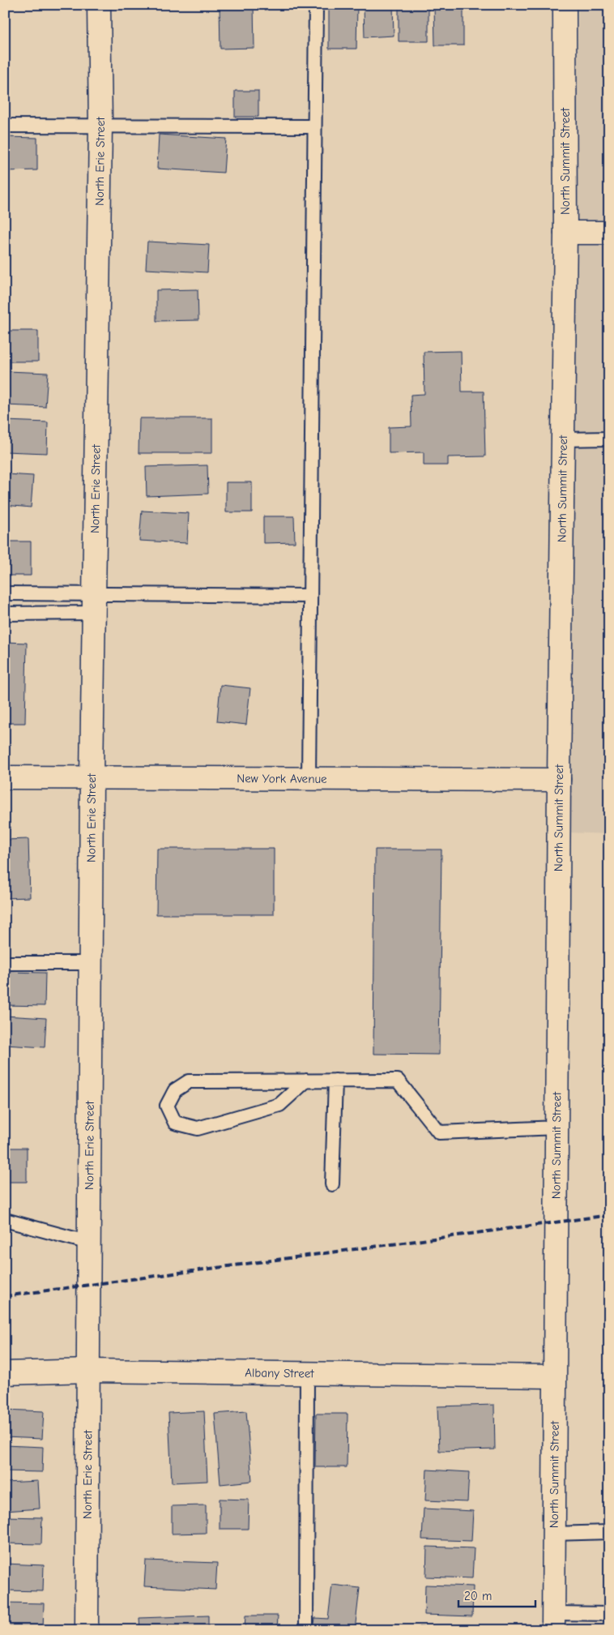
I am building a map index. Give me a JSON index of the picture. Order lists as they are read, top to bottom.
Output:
{
  "streets": {
    "street": [
      "North Erie Street",
      "North Summit Street",
      "New York Avenue",
      "Albany Street"
    ]
  },
  "crossings": [
    ["North Erie Street", "New York Avenue"],
    ["North Erie Street", "Albany Street"],
    ["North Summit Street", "New York Avenue"],
    ["North Summit Street", "Albany Street"]
  ],
  "scale_bar": "20 m"
}
